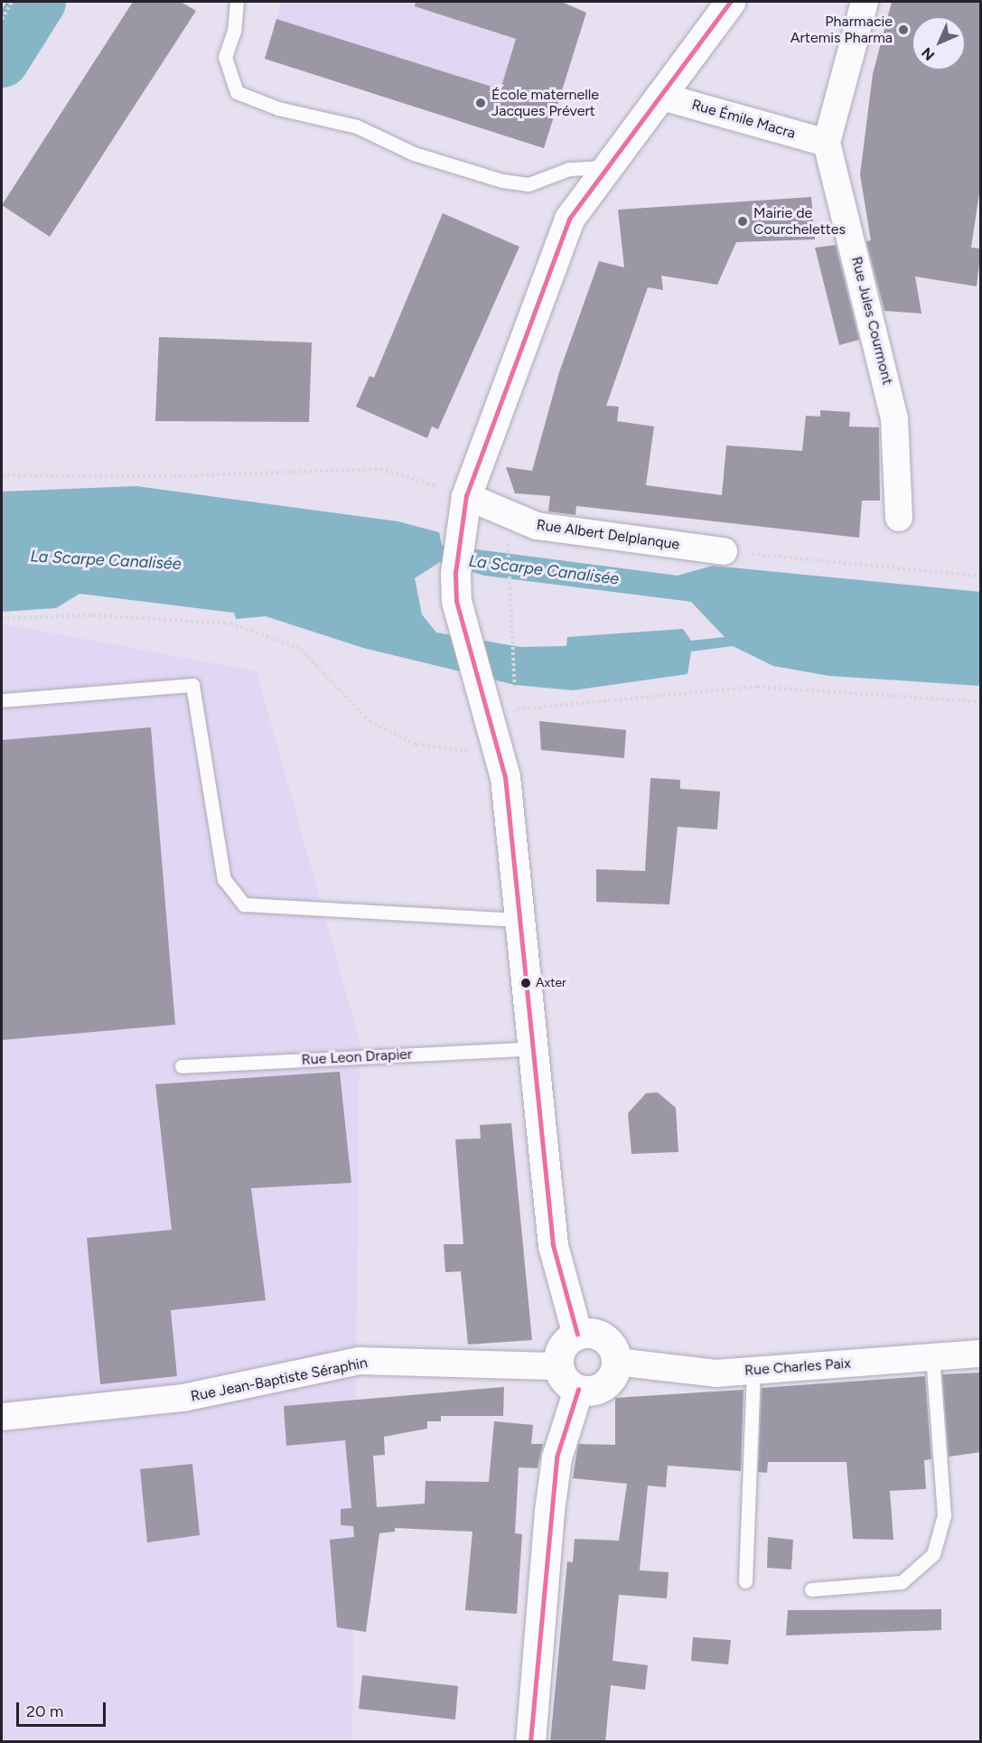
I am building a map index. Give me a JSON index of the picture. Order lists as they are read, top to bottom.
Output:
{
  "streets": {
    "street": [
      "Rue Émile Macra",
      "Rue Jules Courmont",
      "Rue Albert Delplanque",
      "Rue Charles Paix",
      "Rue Jean-Baptiste Séraphin"
    ],
    "lane": ["Rue Leon Drapier"]
  },
  "crossings": [
    ["Rue Émile Macra", "Rue Jules Courmont"],
    ["Rue Charles Paix", "Rue Jean-Baptiste Séraphin"]
  ],
  "water": ["La Scarpe Canalisée"],
  "places": [
    "Pharmacie Artemis Pharma",
    "École maternelle Jacques Prévert",
    "Mairie de Courchelettes",
    "Axter"
  ],
  "scale_bar": "20 m",
  "north": "bottom left"
}
